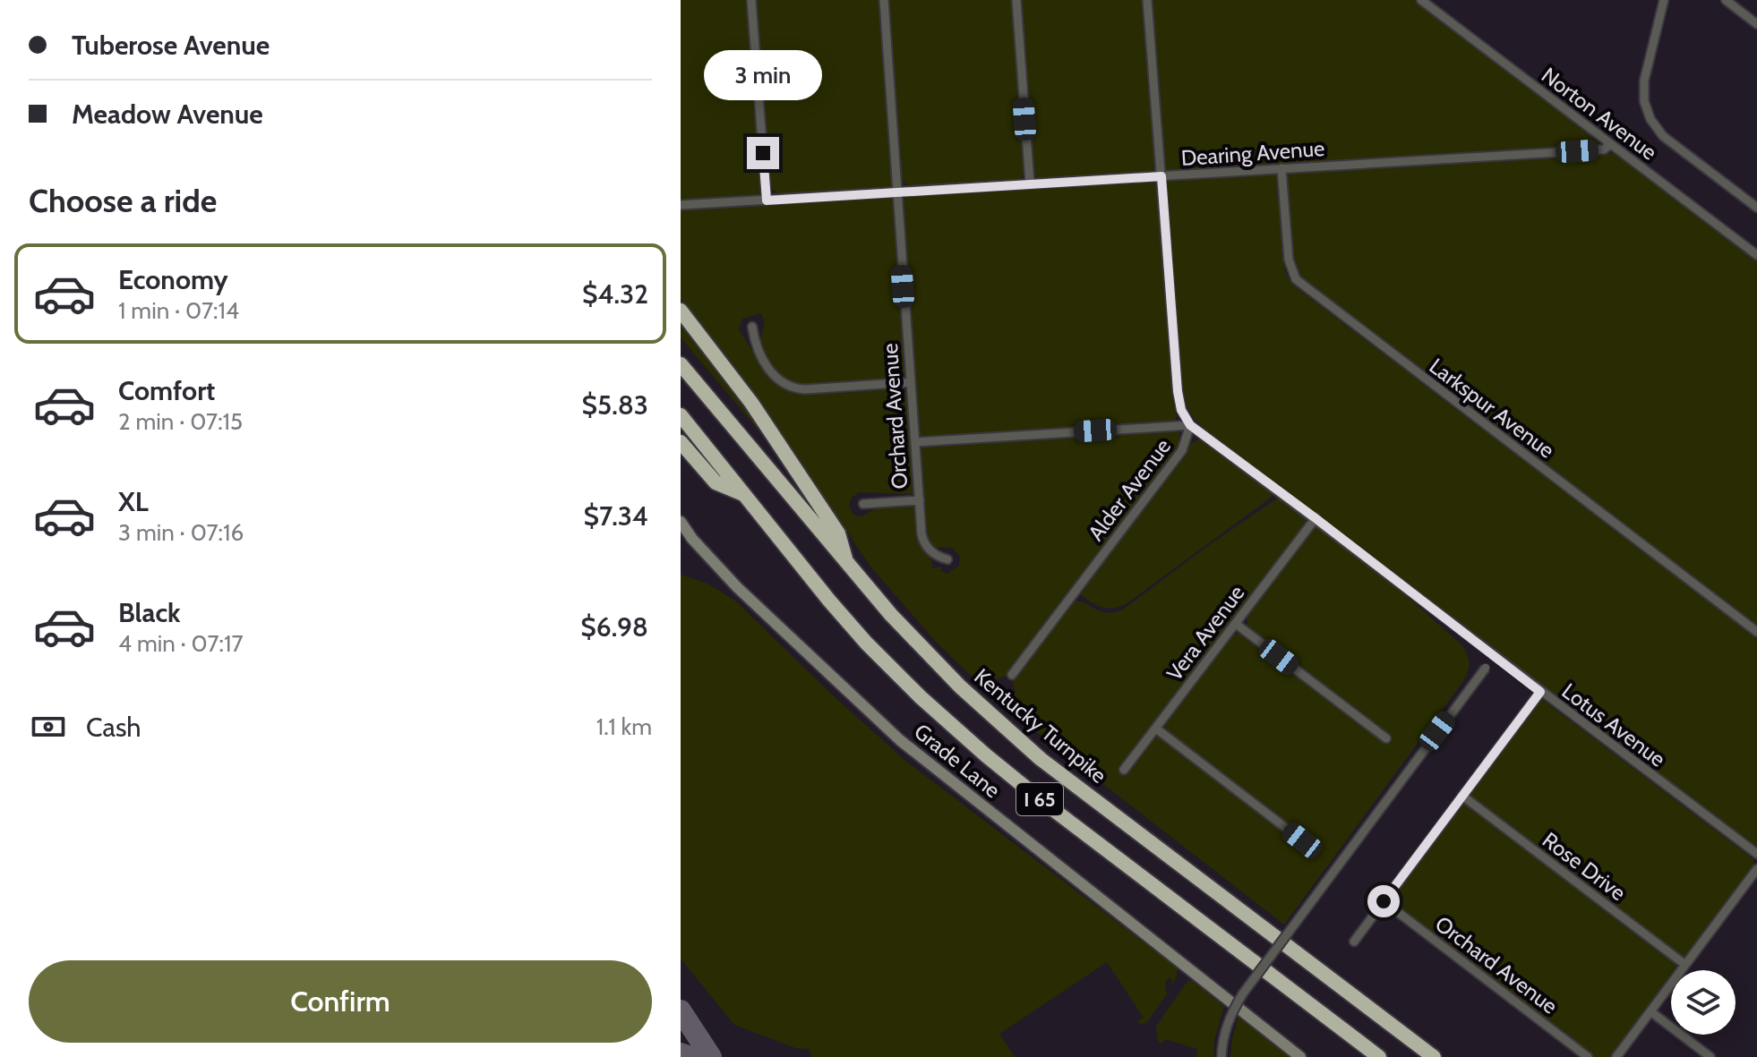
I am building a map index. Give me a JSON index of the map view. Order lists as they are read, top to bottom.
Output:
{
  "streets": {
    "highway": ["Kentucky Turnpike", "I 65"],
    "main road": ["Grade Lane"],
    "street": [
      "Norton Avenue",
      "Dearing Avenue",
      "Larkspur Avenue",
      "Orchard Avenue",
      "Alder Avenue",
      "Vera Avenue",
      "Lotus Avenue",
      "Rose Drive"
    ]
  },
  "crossings": [
    ["Norton Avenue", "Dearing Avenue"],
    ["Dearing Avenue", "Larkspur Avenue"],
    ["Dearing Avenue", "Orchard Avenue"],
    ["Dearing Avenue", "Alder Avenue"],
    ["Alder Avenue", "Lotus Avenue"],
    ["Vera Avenue", "Lotus Avenue"]
  ],
  "page": {
    "banner": ["Tuberose Avenue", "Meadow Avenue"],
    "bubble": "3 min",
    "heading": "Choose a ride",
    "list": [
      {
        "name": "Economy",
        "note": "1 min · 07:14",
        "value": "$4.32"
      },
      {
        "name": "Comfort",
        "note": "2 min · 07:15",
        "value": "$5.83"
      },
      {
        "name": "XL",
        "note": "3 min · 07:16",
        "value": "$7.34"
      },
      {
        "name": "Black",
        "note": "4 min · 07:17",
        "value": "$6.98"
      }
    ],
    "pay": ["Cash", "1.1 km"],
    "buttons": "Confirm"
  }
}
